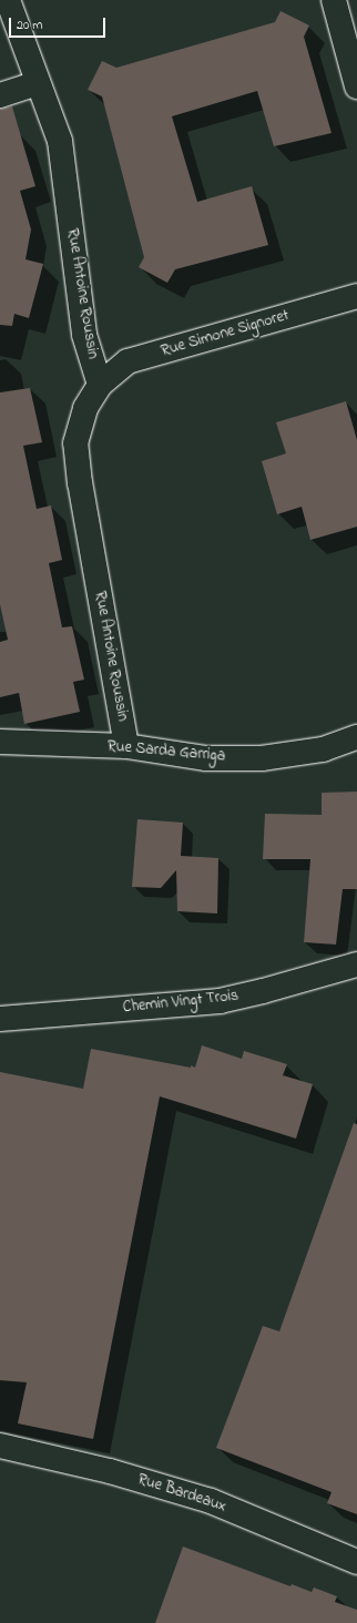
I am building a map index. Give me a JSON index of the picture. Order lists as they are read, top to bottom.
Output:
{
  "streets": {
    "street": [
      "Rue Antoine Roussin",
      "Rue Simone Signoret",
      "Rue Sarda Garriga",
      "Chemin Vingt Trois",
      "Rue Bardeaux"
    ]
  },
  "crossings": [
    ["Rue Antoine Roussin", "Rue Simone Signoret"],
    ["Rue Antoine Roussin", "Rue Sarda Garriga"]
  ],
  "scale_bar": "20 m"
}
